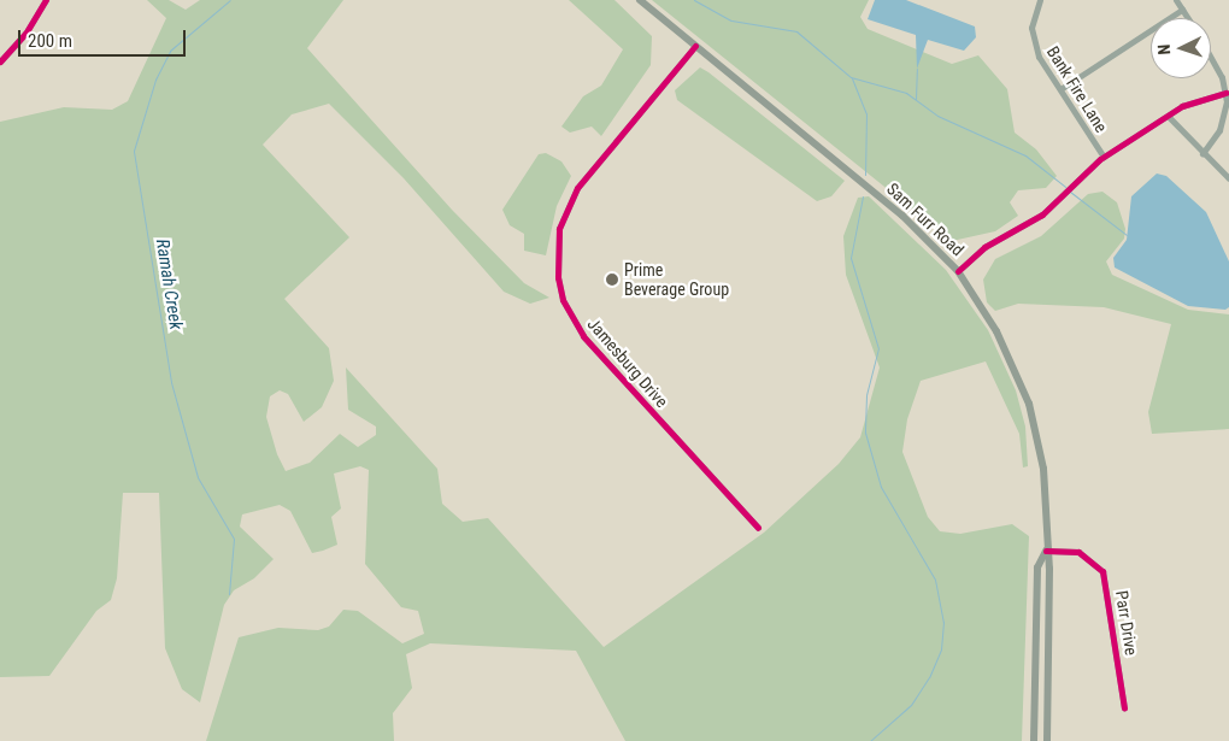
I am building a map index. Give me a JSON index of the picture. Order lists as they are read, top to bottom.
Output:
{
  "streets": {
    "main road": ["Sam Furr Road"],
    "street": ["Bank Fire Lane", "Jamesburg Drive", "Parr Drive"]
  },
  "crossings": [
    ["Sam Furr Road", "Jamesburg Drive"],
    ["Sam Furr Road", "Parr Drive"]
  ],
  "water": ["Ramah Creek"],
  "places": ["Prime Beverage Group"],
  "scale_bar": "200 m",
  "north": "left"
}
